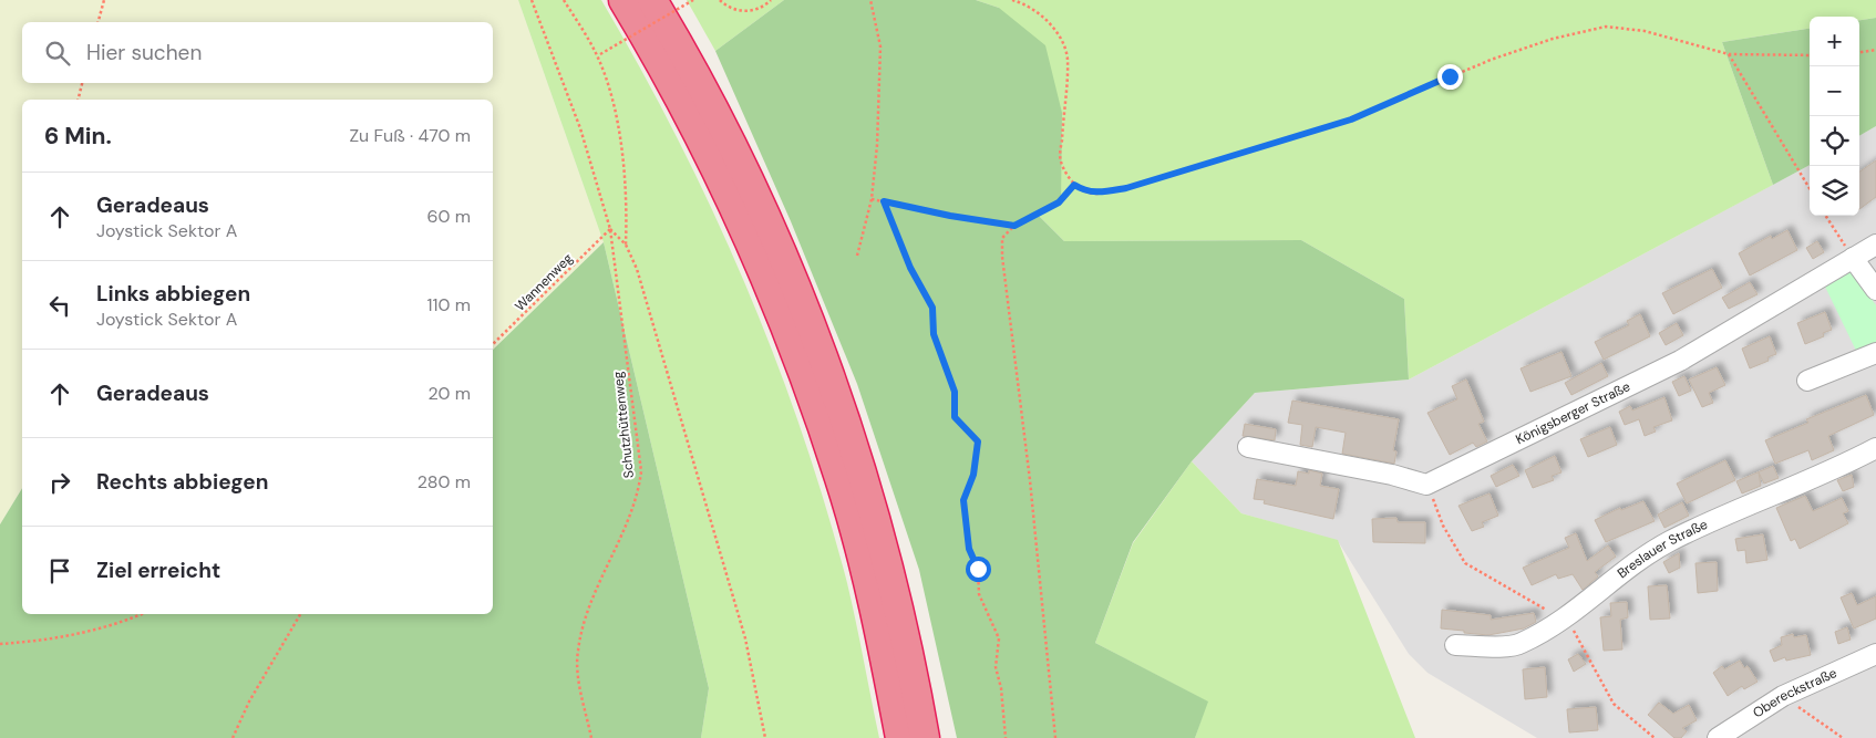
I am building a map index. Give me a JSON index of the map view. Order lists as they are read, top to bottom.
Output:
{
  "streets": {
    "street": ["Königsberger Straße", "Breslauer Straße", "Obereckstraße"],
    "path": ["Wannenweg", "Schutzhüttenweg"]
  },
  "crossings": [
    ["Wannenweg", "Schutzhüttenweg"]
  ],
  "page": {
    "map_buttons": ["+", "−"],
    "search": "Hier suchen",
    "heading": ["6 Min.", "Zu Fuß · 470 m"],
    "list": [
      ["Geradeaus", "Joystick Sektor A", "60 m"],
      ["Links abbiegen", "Joystick Sektor A", "110 m"],
      ["Geradeaus", "20 m"],
      ["Rechts abbiegen", "280 m"],
      "Ziel erreicht"
    ]
  }
}
